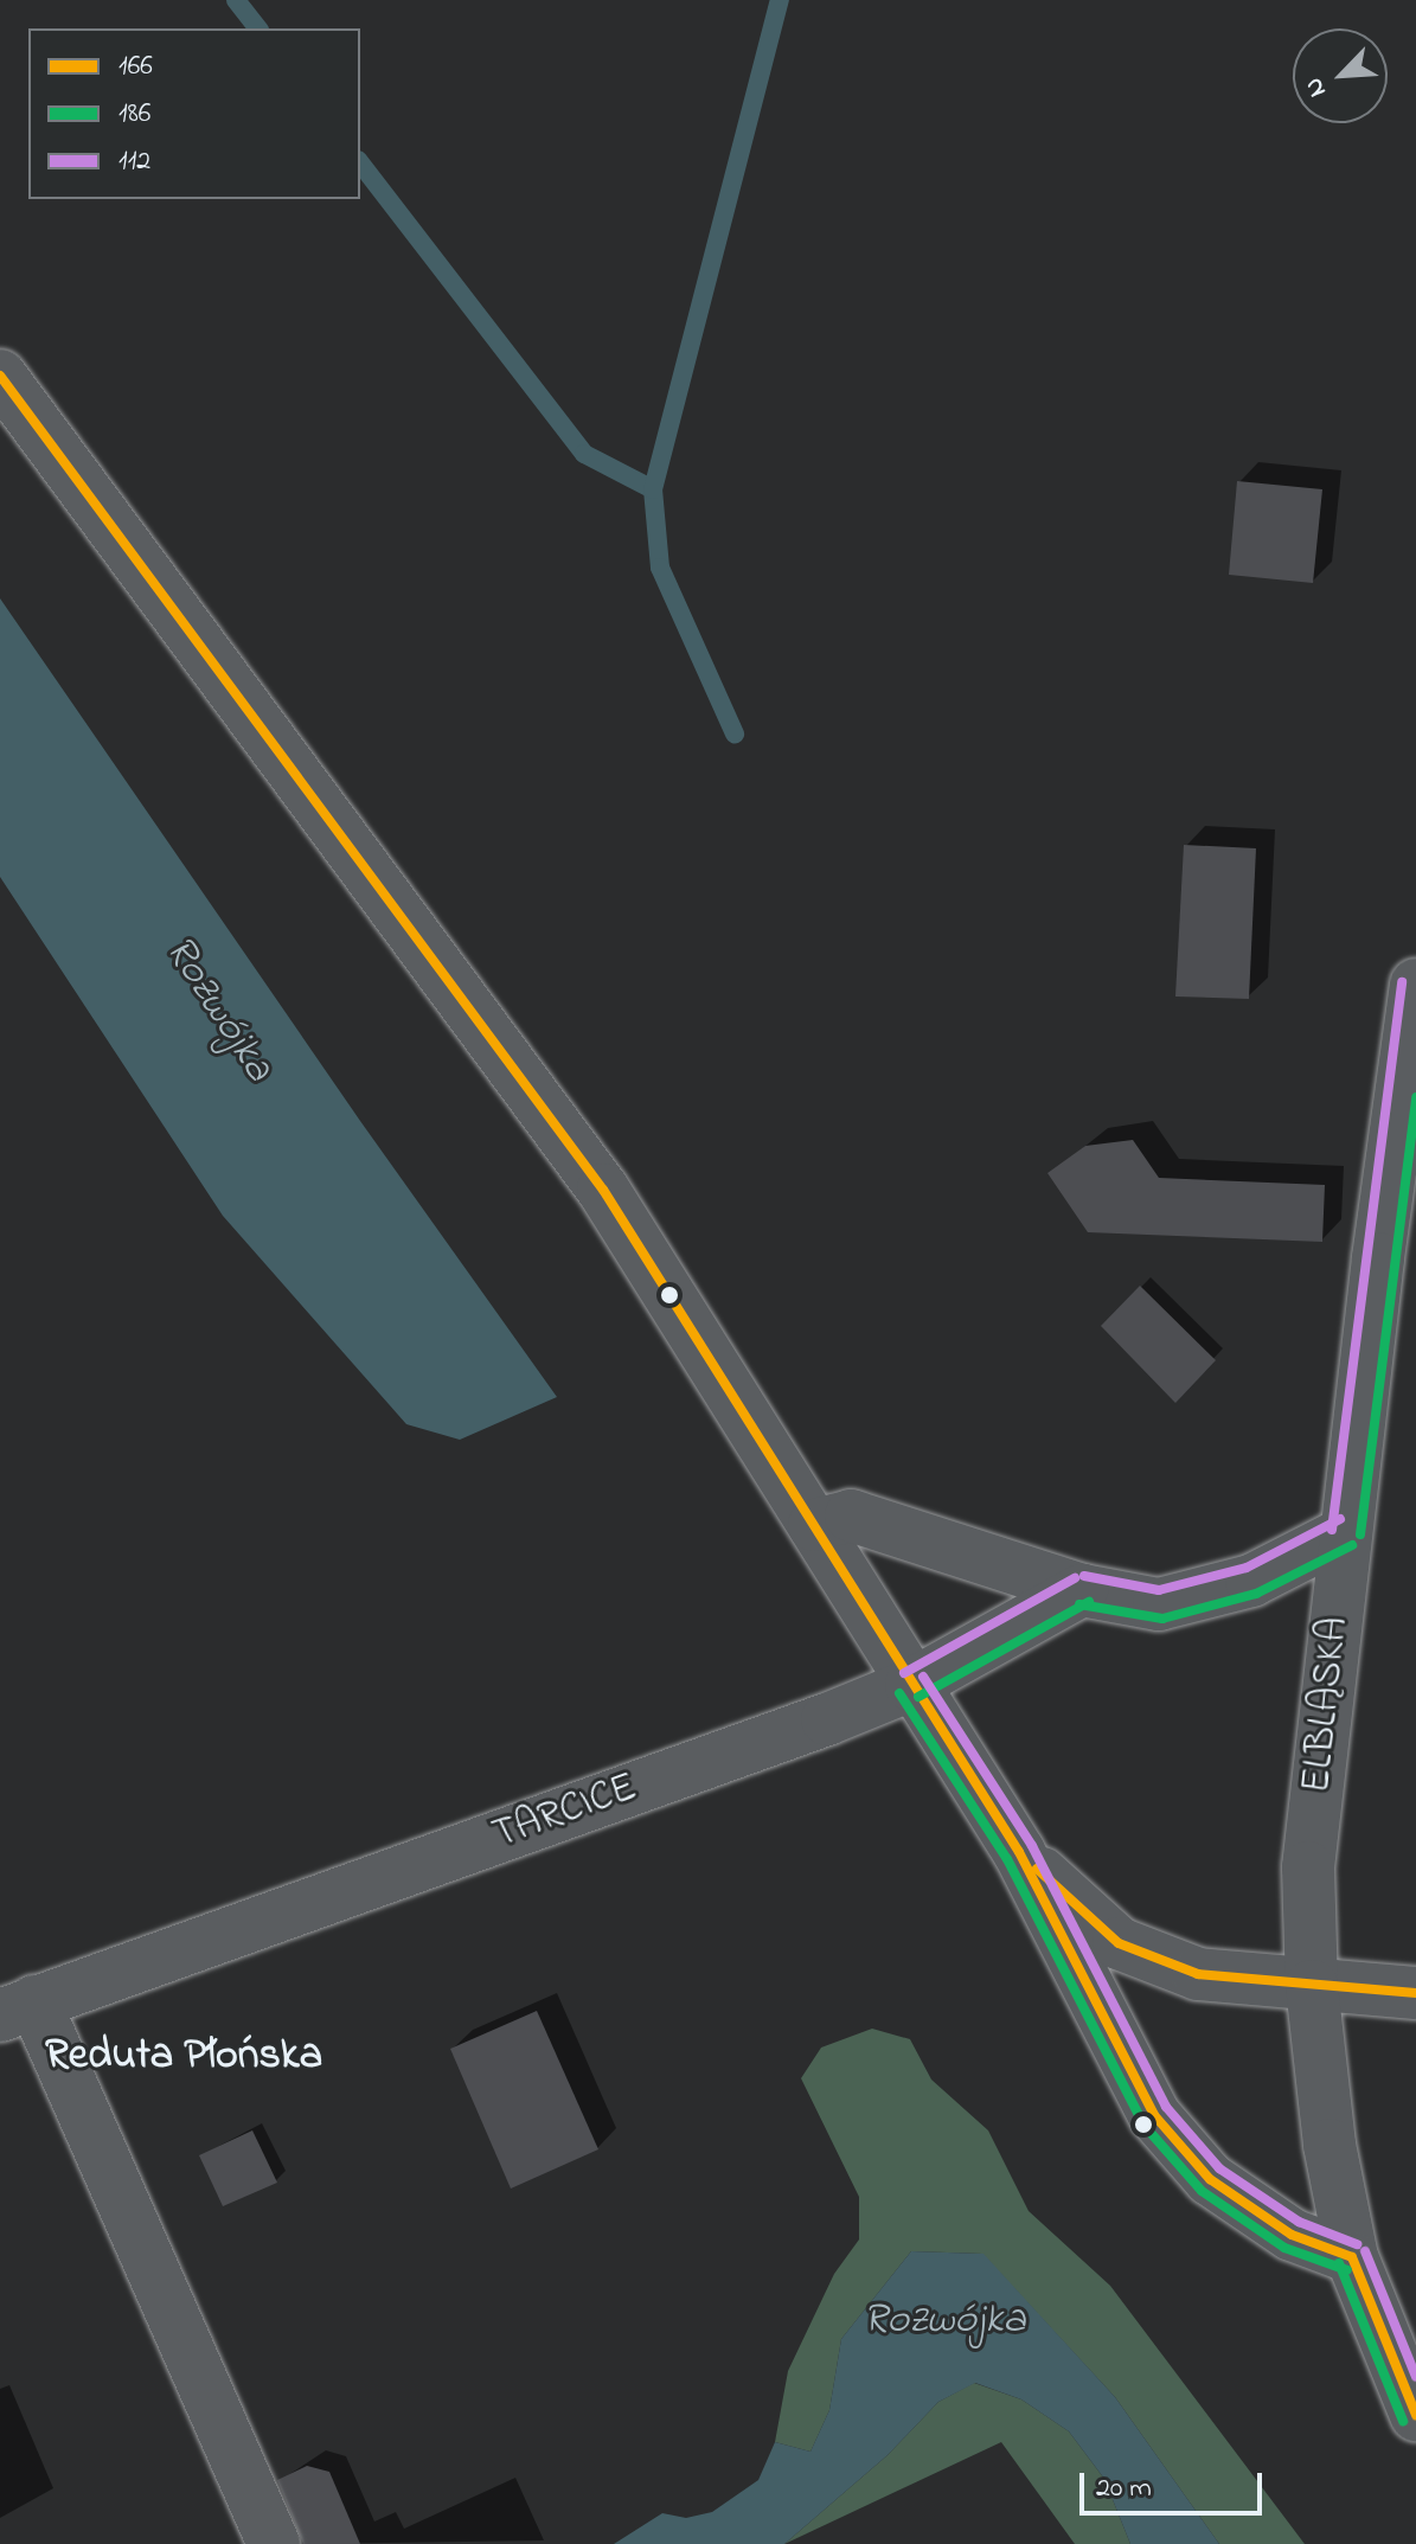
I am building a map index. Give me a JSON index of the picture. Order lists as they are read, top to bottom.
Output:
{
  "streets": {
    "street": ["ELBLĄSKA", "TARCICE"]
  },
  "districts": ["Reduta Płońska"],
  "water": ["Rozwójka"],
  "lines": ["transit line 166", "transit line 112", "transit line 186"],
  "legend": ["166", "186", "112"],
  "scale_bar": "20 m",
  "north": "bottom left"
}
